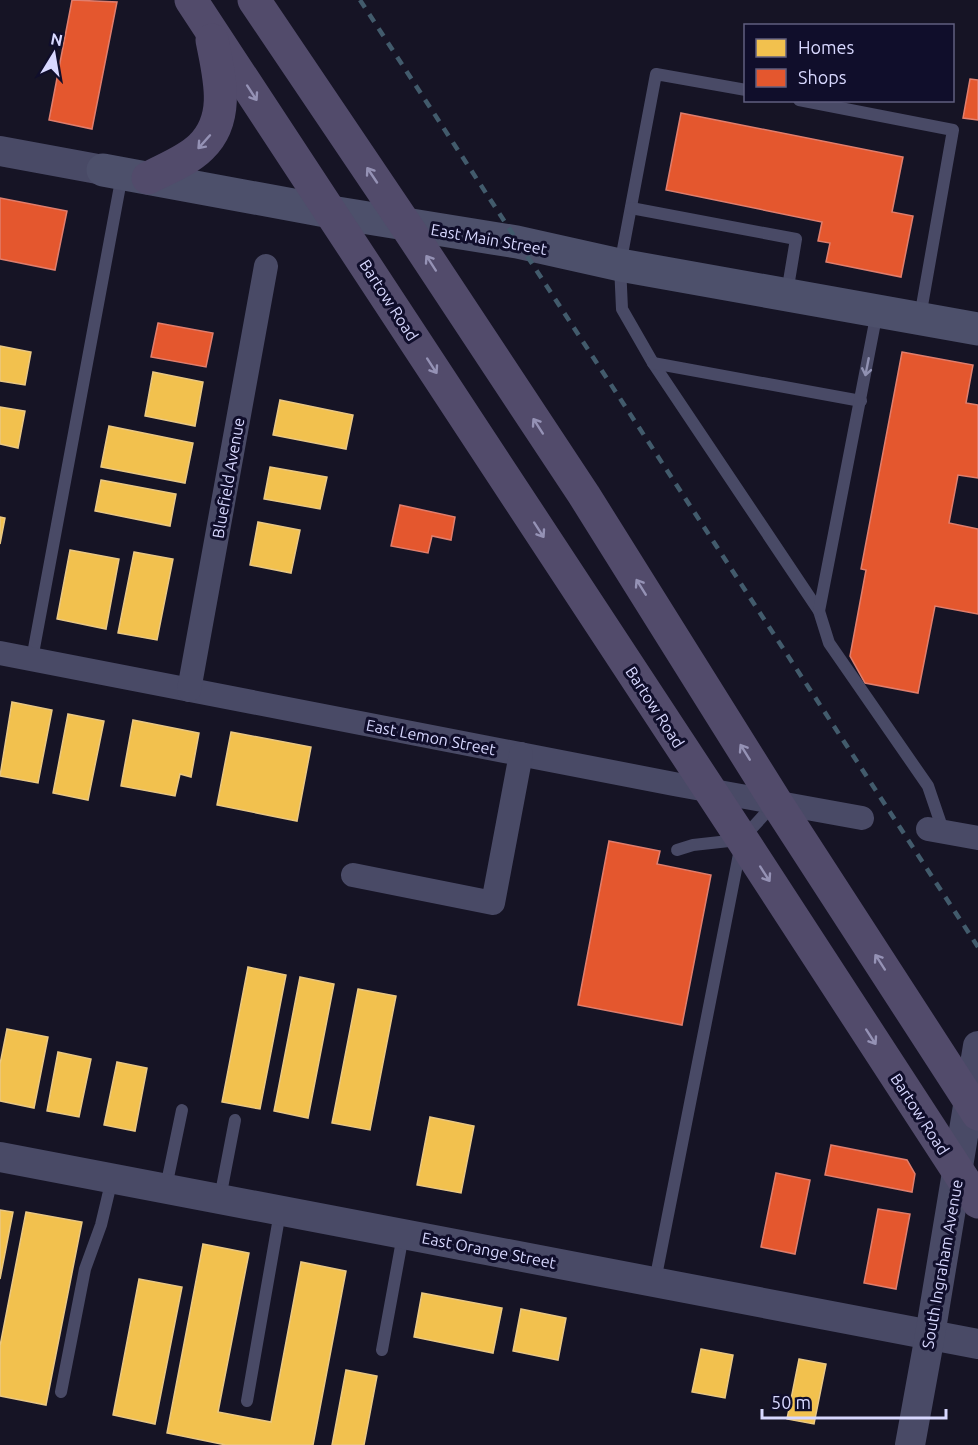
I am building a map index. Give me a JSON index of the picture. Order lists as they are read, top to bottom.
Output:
{
  "streets": {
    "main road": ["East Main Street", "Bartow Road"],
    "street": [
      "Bluefield Avenue",
      "East Lemon Street",
      "East Orange Street",
      "South Ingraham Avenue"
    ]
  },
  "crossings": [
    ["East Main Street", "Bartow Road"],
    ["Bartow Road", "East Lemon Street"],
    ["Bartow Road", "South Ingraham Avenue"],
    ["Bluefield Avenue", "East Lemon Street"],
    ["East Orange Street", "South Ingraham Avenue"]
  ],
  "legend": ["Homes", "Shops"],
  "scale_bar": "50 m",
  "north": "top"
}
